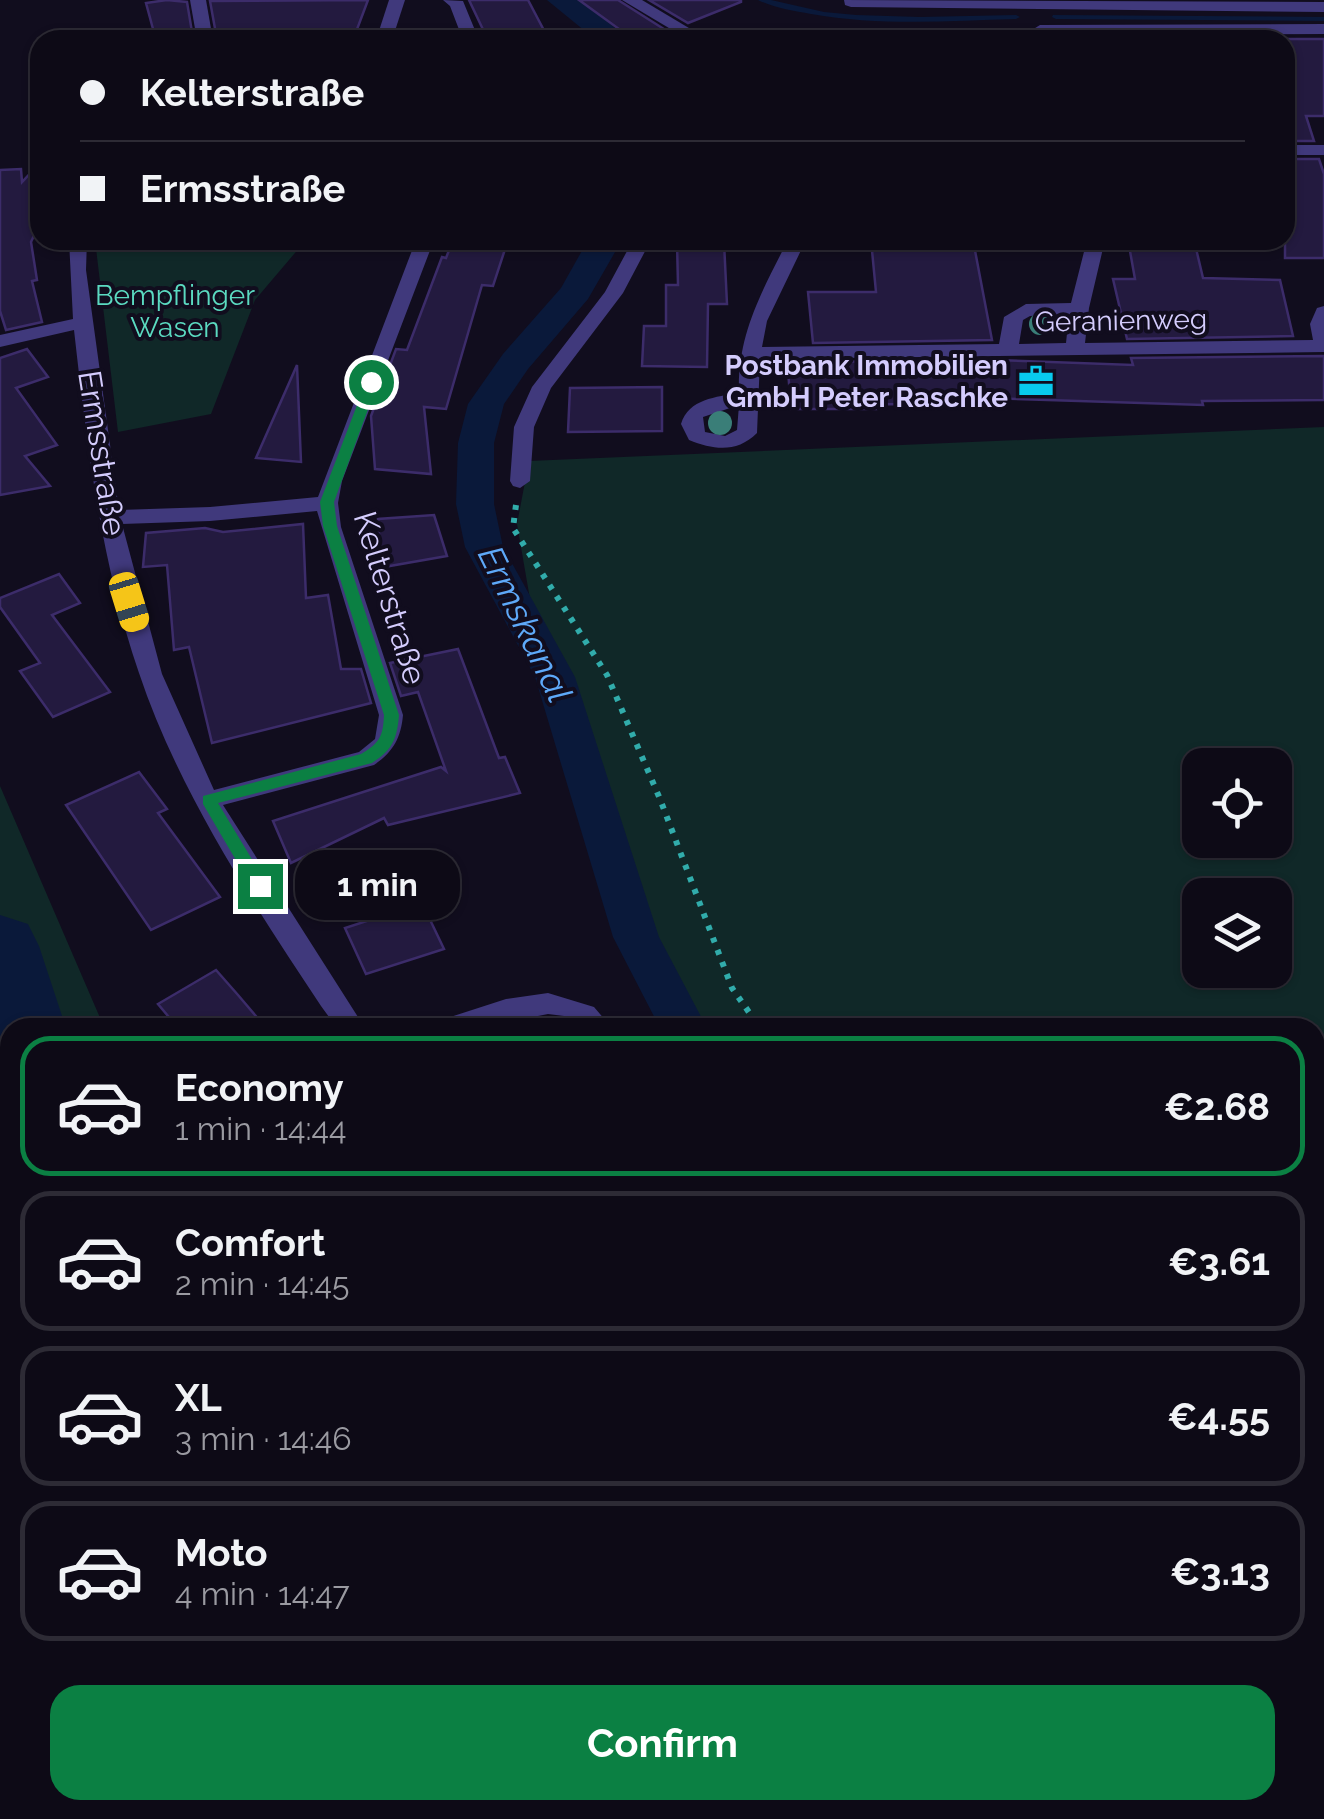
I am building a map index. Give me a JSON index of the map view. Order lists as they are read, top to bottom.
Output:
{
  "streets": {
    "street": ["Geranienweg", "Ermsstraße", "Kelterstraße"]
  },
  "crossings": [
    ["Ermsstraße", "Kelterstraße"]
  ],
  "water": ["Ermskanal"],
  "parks": ["Bempflinger Wasen"],
  "places": {
    "office": ["Postbank Immobilien GmbH Peter Raschke"]
  },
  "page": {
    "banner": ["Kelterstraße", "Ermsstraße"],
    "bubble": "1 min",
    "list": [
      {
        "name": "Economy",
        "note": "1 min · 14:44",
        "value": "€2.68"
      },
      {
        "name": "Comfort",
        "note": "2 min · 14:45",
        "value": "€3.61"
      },
      {
        "name": "XL",
        "note": "3 min · 14:46",
        "value": "€4.55"
      },
      {
        "name": "Moto",
        "note": "4 min · 14:47",
        "value": "€3.13"
      }
    ],
    "buttons": "Confirm"
  }
}
